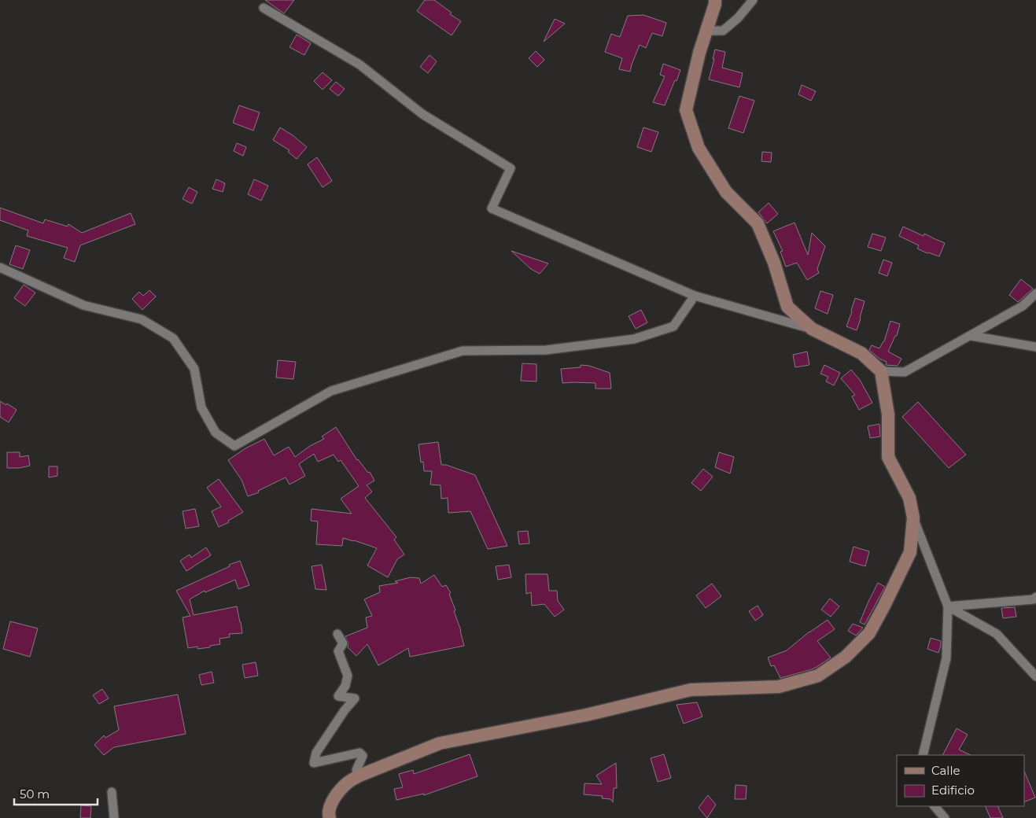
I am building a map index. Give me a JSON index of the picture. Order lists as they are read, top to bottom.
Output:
{
  "legend": ["Calle", "Edificio"],
  "scale_bar": "50 m"
}
